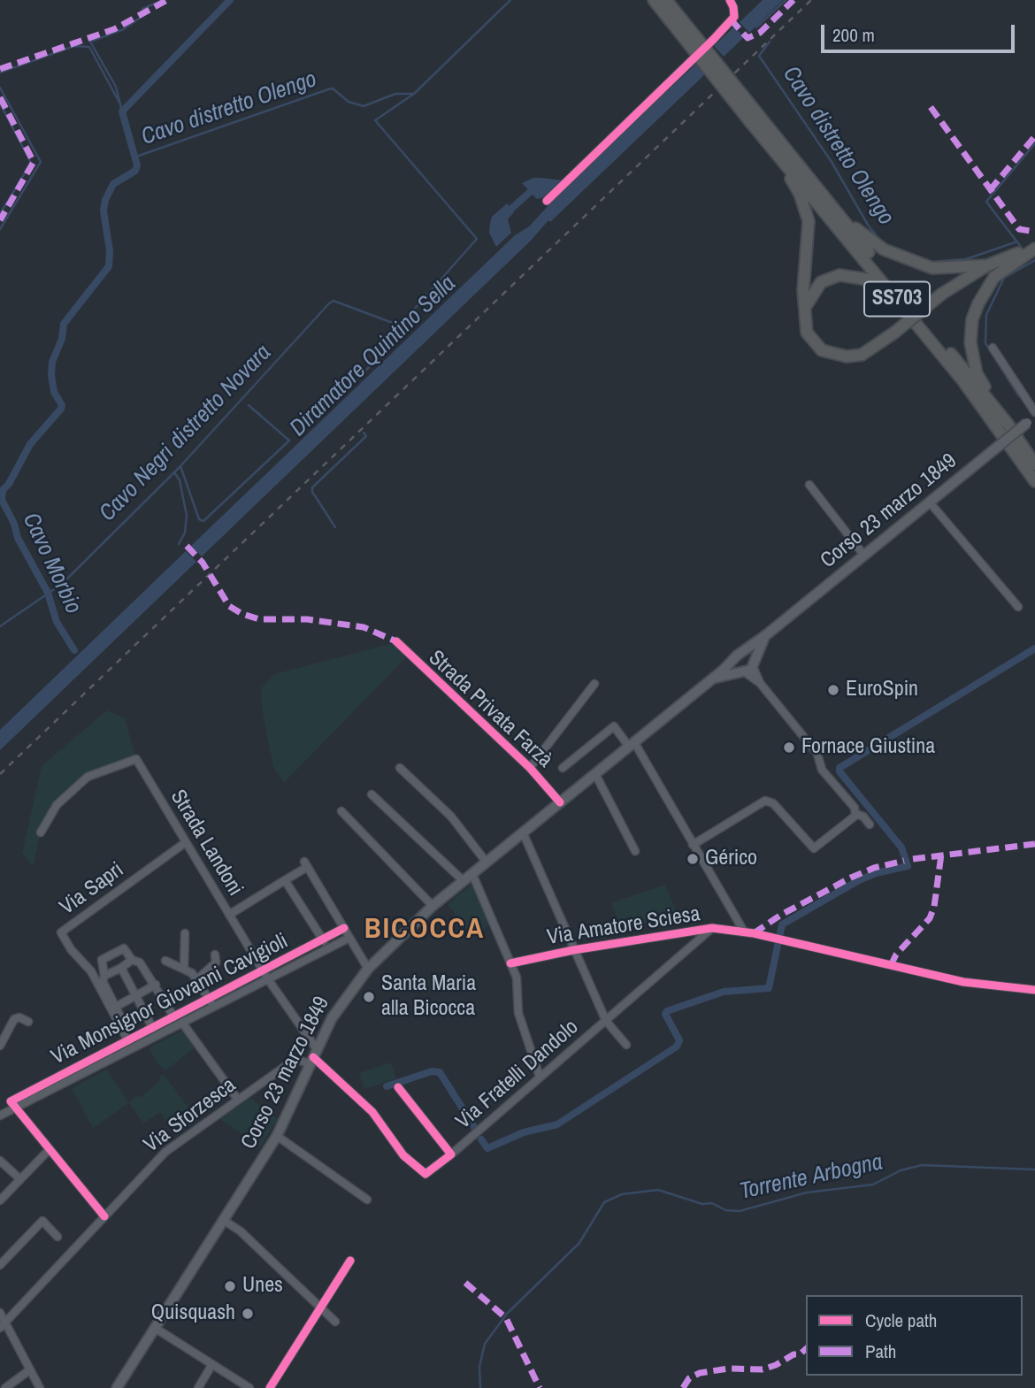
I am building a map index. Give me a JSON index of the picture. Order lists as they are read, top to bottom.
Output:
{
  "streets": {
    "highway": ["SS703"],
    "main road": ["Corso 23 marzo 1849"],
    "street": [
      "Strada Privata Farzà",
      "Strada Landoni",
      "Via Sapri",
      "Via Amatore Sciesa",
      "Via Monsignor Giovanni Cavigioli",
      "Via Fratelli Dandolo",
      "Via Sforzesca"
    ]
  },
  "crossings": [
    ["Corso 23 marzo 1849", "Strada Privata Farzà"],
    ["Corso 23 marzo 1849", "Strada Landoni"],
    ["Corso 23 marzo 1849", "Via Sforzesca"],
    ["Strada Landoni", "Via Sapri"],
    ["Strada Landoni", "Via Monsignor Giovanni Cavigioli"],
    ["Strada Landoni", "Via Fratelli Dandolo"],
    ["Strada Landoni", "Via Sforzesca"],
    ["Via Sapri", "Via Monsignor Giovanni Cavigioli"],
    ["Via Amatore Sciesa", "Via Fratelli Dandolo"]
  ],
  "districts": ["BICOCCA"],
  "water": [
    "Cavo distretto Olengo",
    "Diramatore Quintino Sella",
    "Cavo Negri distretto Novara",
    "Cavo Morbio",
    "Torrente Arbogna"
  ],
  "places": [
    "EuroSpin",
    "Fornace Giustina",
    "Gérico",
    "Santa Maria alla Bicocca",
    "Unes",
    "Quisquash"
  ],
  "legend": ["Cycle path", "Path"],
  "scale_bar": "200 m"
}
